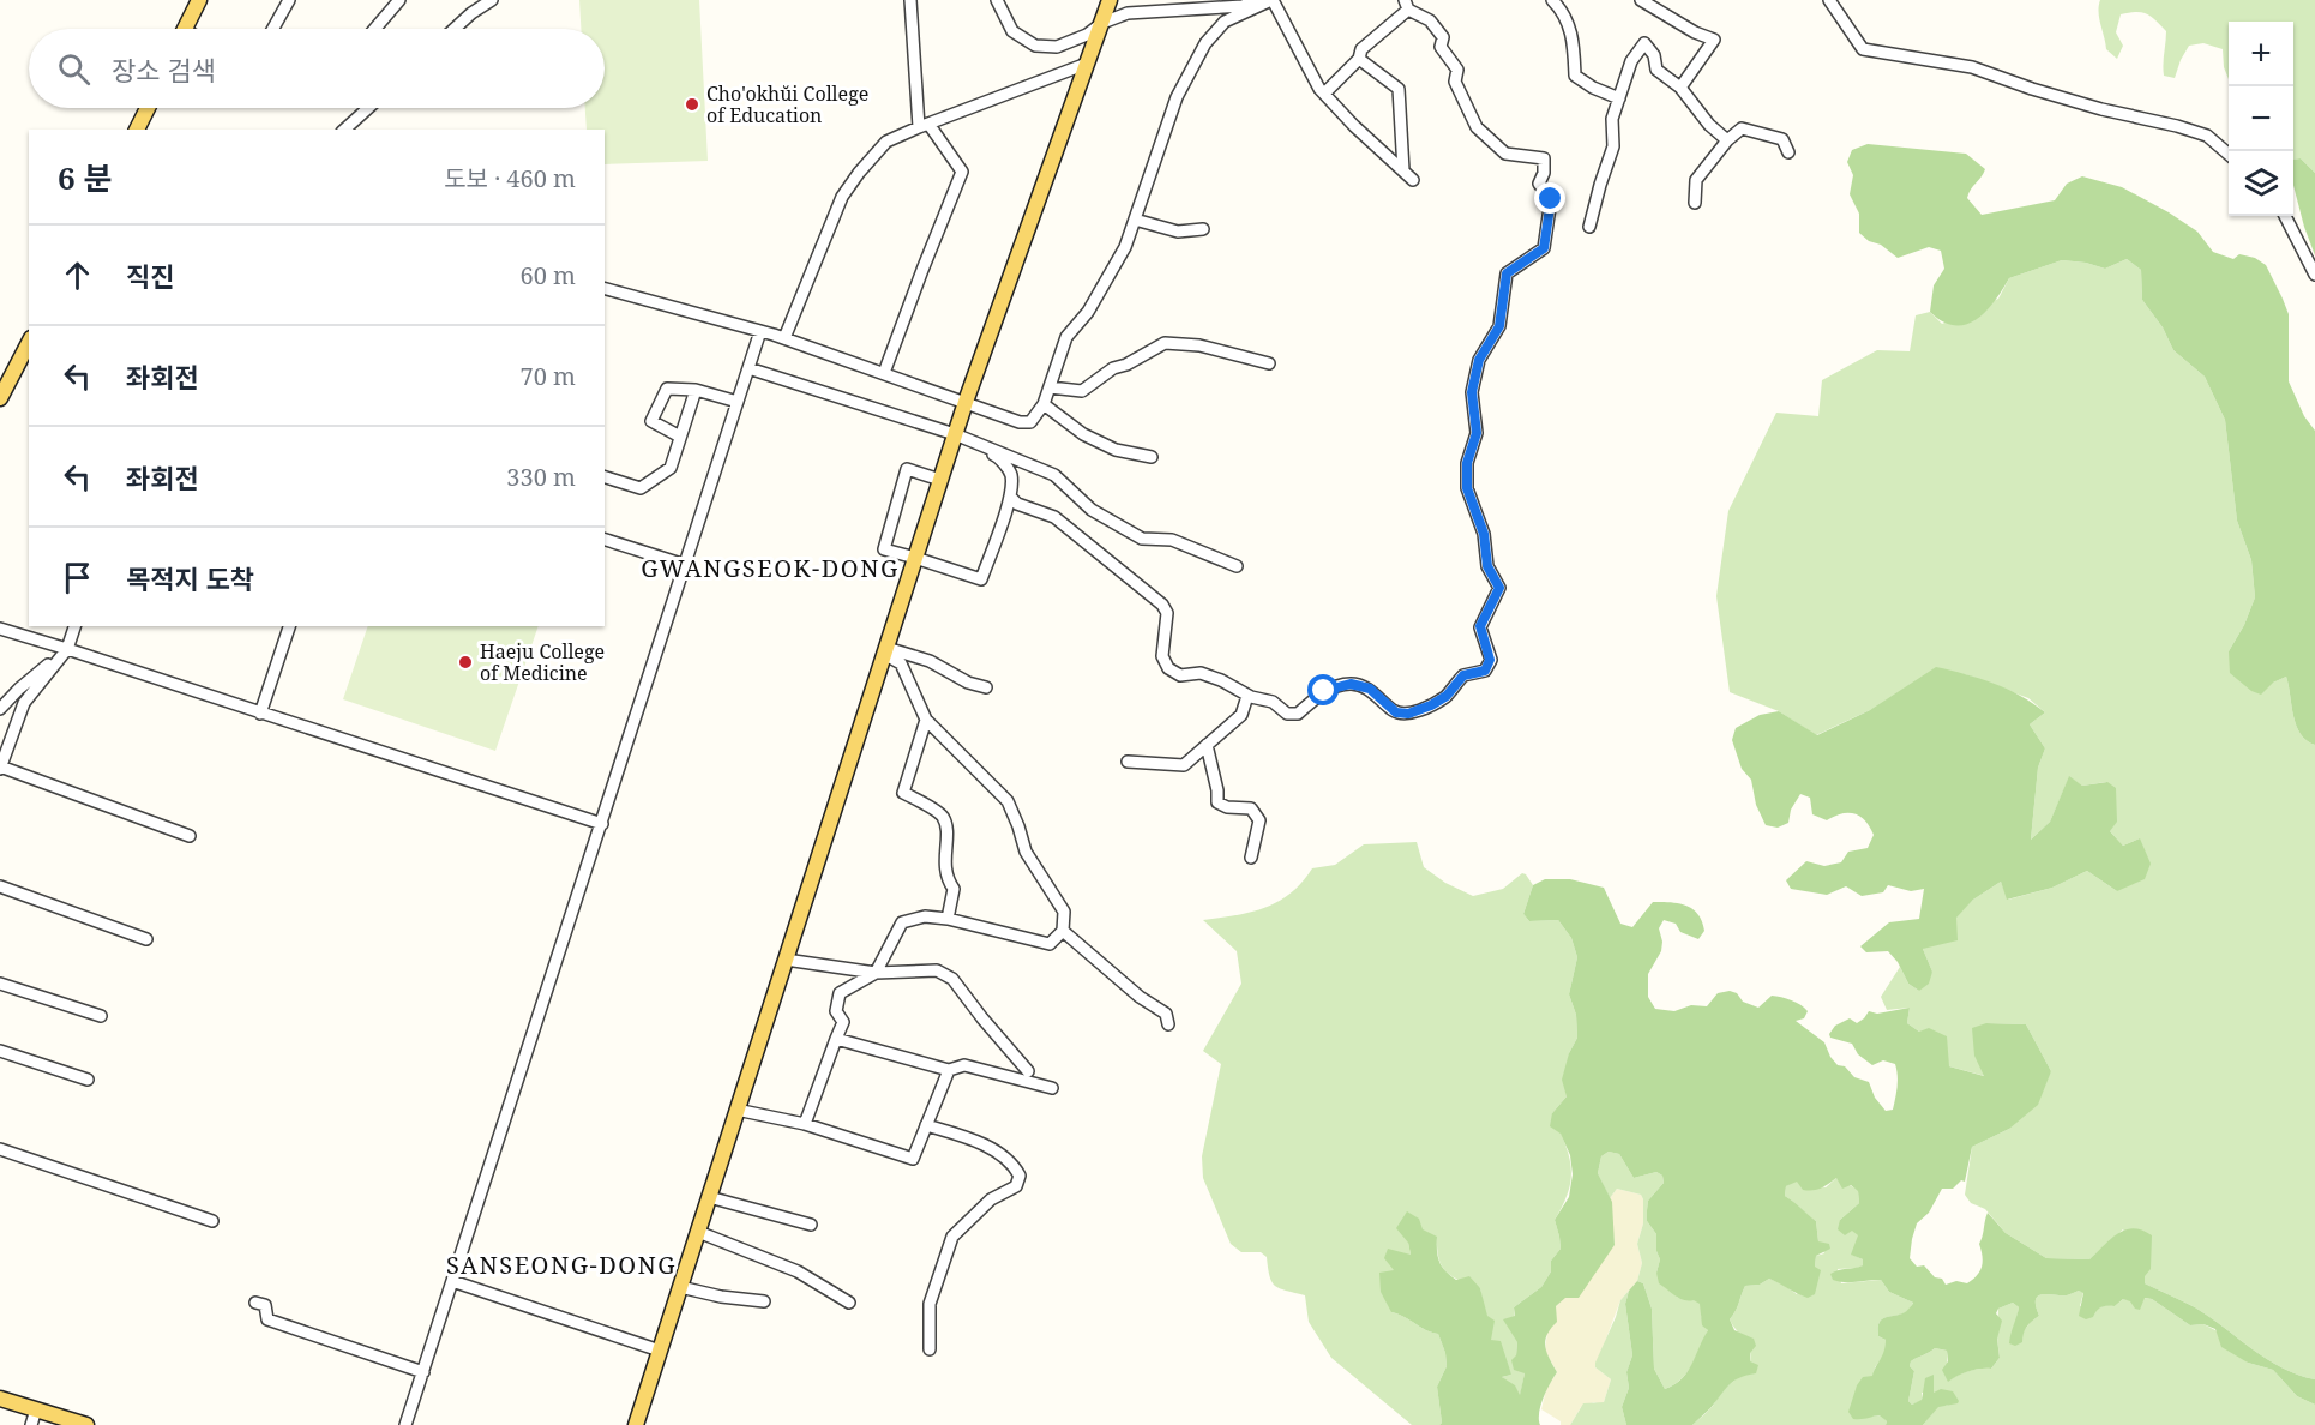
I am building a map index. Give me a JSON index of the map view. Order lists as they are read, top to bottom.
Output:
{
  "districts": ["GWANGSEOK-DONG", "SANSEONG-DONG"],
  "places": ["Cho'okhŭi College of Education", "Haeju College of Medicine"],
  "page": {
    "map_buttons": ["+", "−"],
    "search": "장소 검색",
    "heading": ["6 분", "도보 · 460 m"],
    "list": [
      ["직진", "60 m"],
      ["좌회전", "70 m"],
      ["좌회전", "330 m"],
      "목적지 도착"
    ]
  }
}
